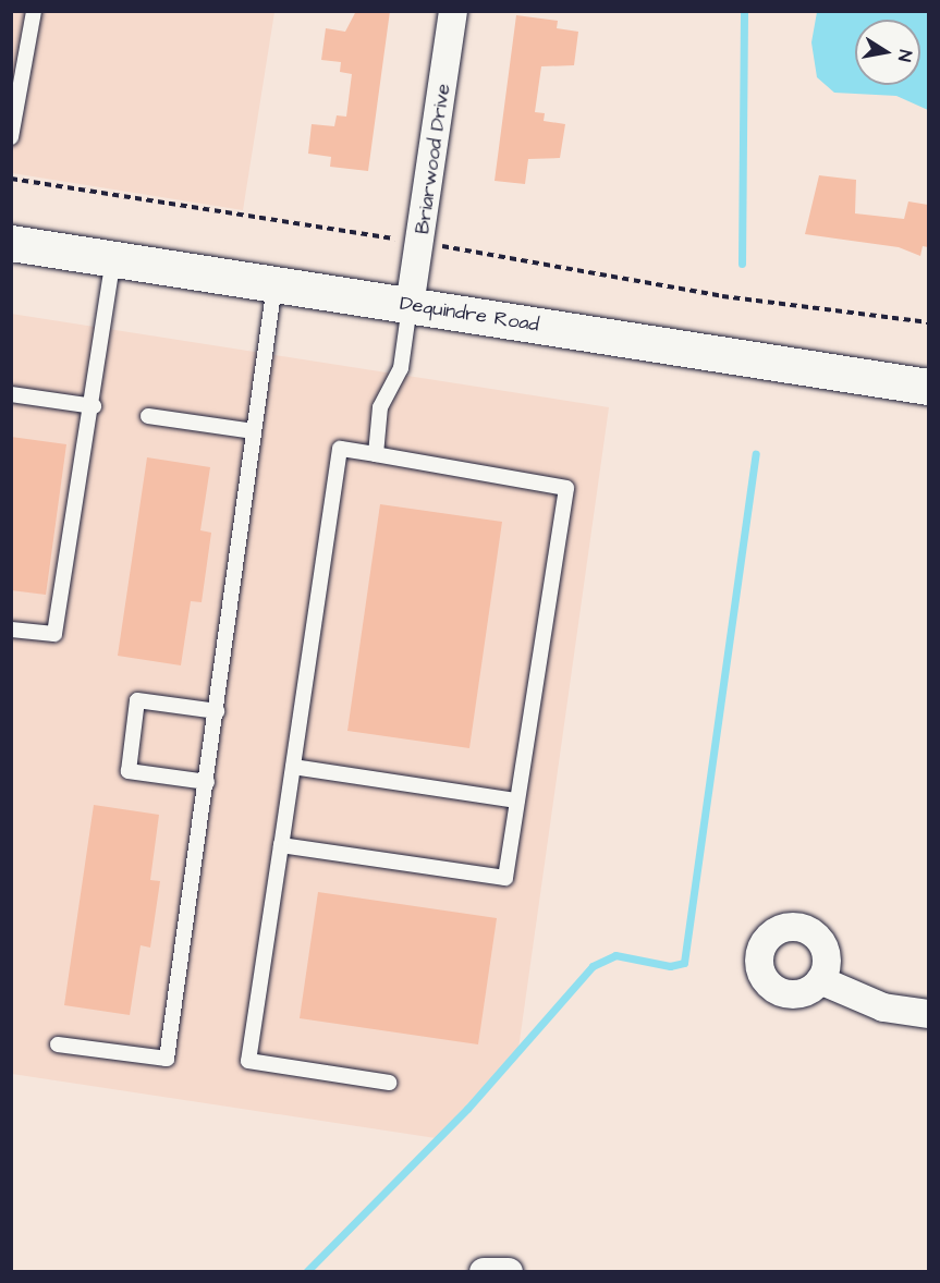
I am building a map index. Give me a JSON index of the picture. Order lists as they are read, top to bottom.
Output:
{
  "streets": {
    "main road": ["Dequindre Road"],
    "street": ["Briarwood Drive"]
  },
  "crossings": [
    ["Briarwood Drive", "Dequindre Road"]
  ],
  "north": "right"
}
